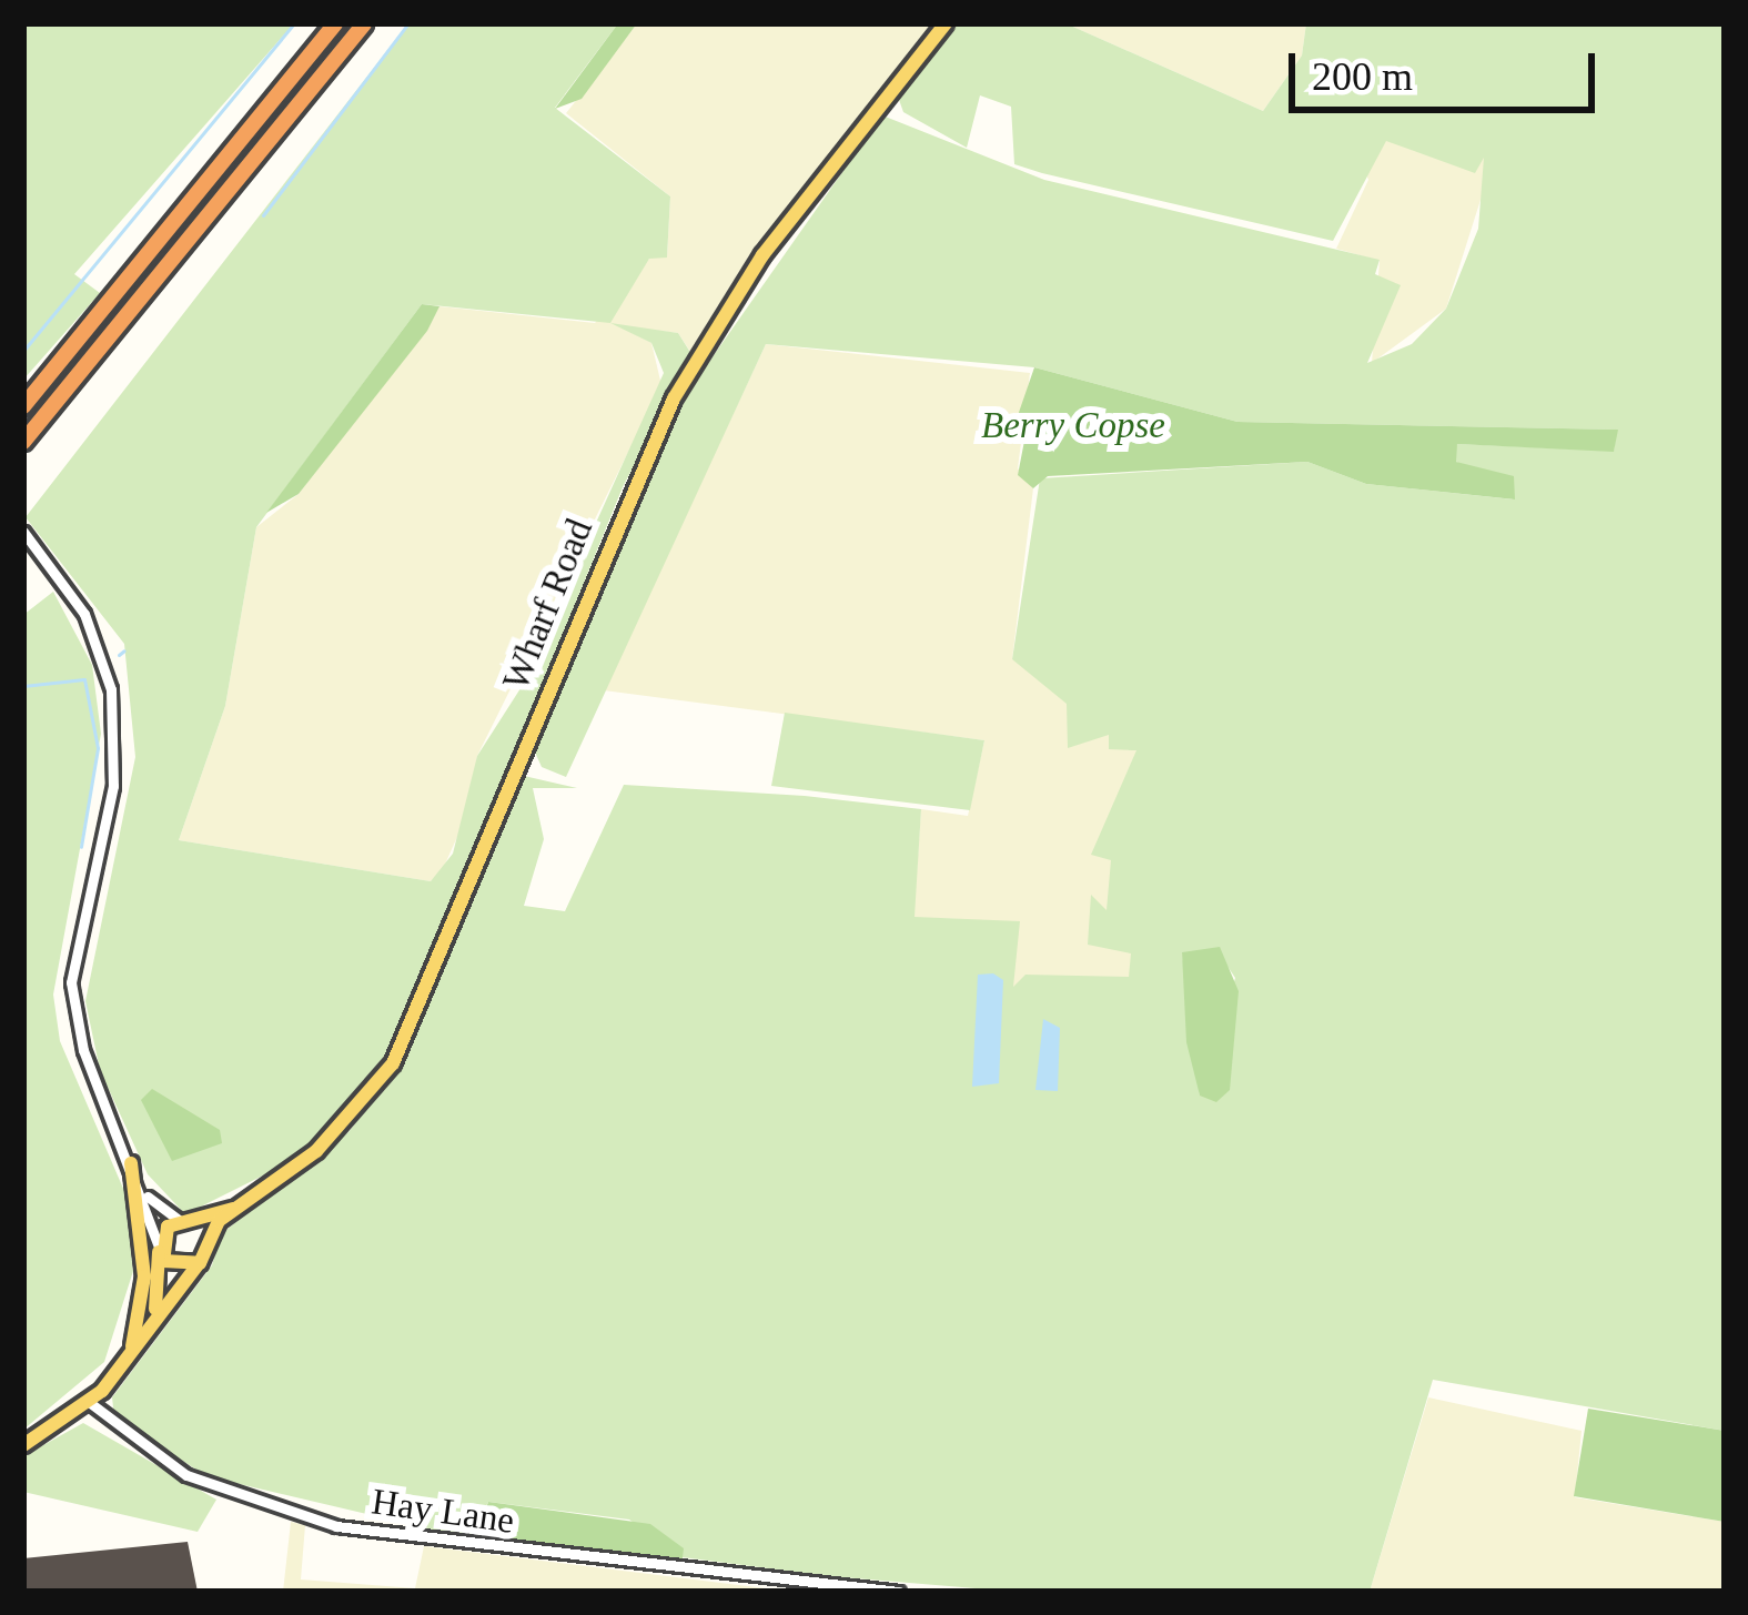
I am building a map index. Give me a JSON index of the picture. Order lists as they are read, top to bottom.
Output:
{
  "streets": {
    "main road": ["Wharf Road"],
    "street": ["Hay Lane"]
  },
  "crossings": [
    ["Wharf Road", "Hay Lane"]
  ],
  "parks": ["Berry Copse"],
  "scale_bar": "200 m"
}
